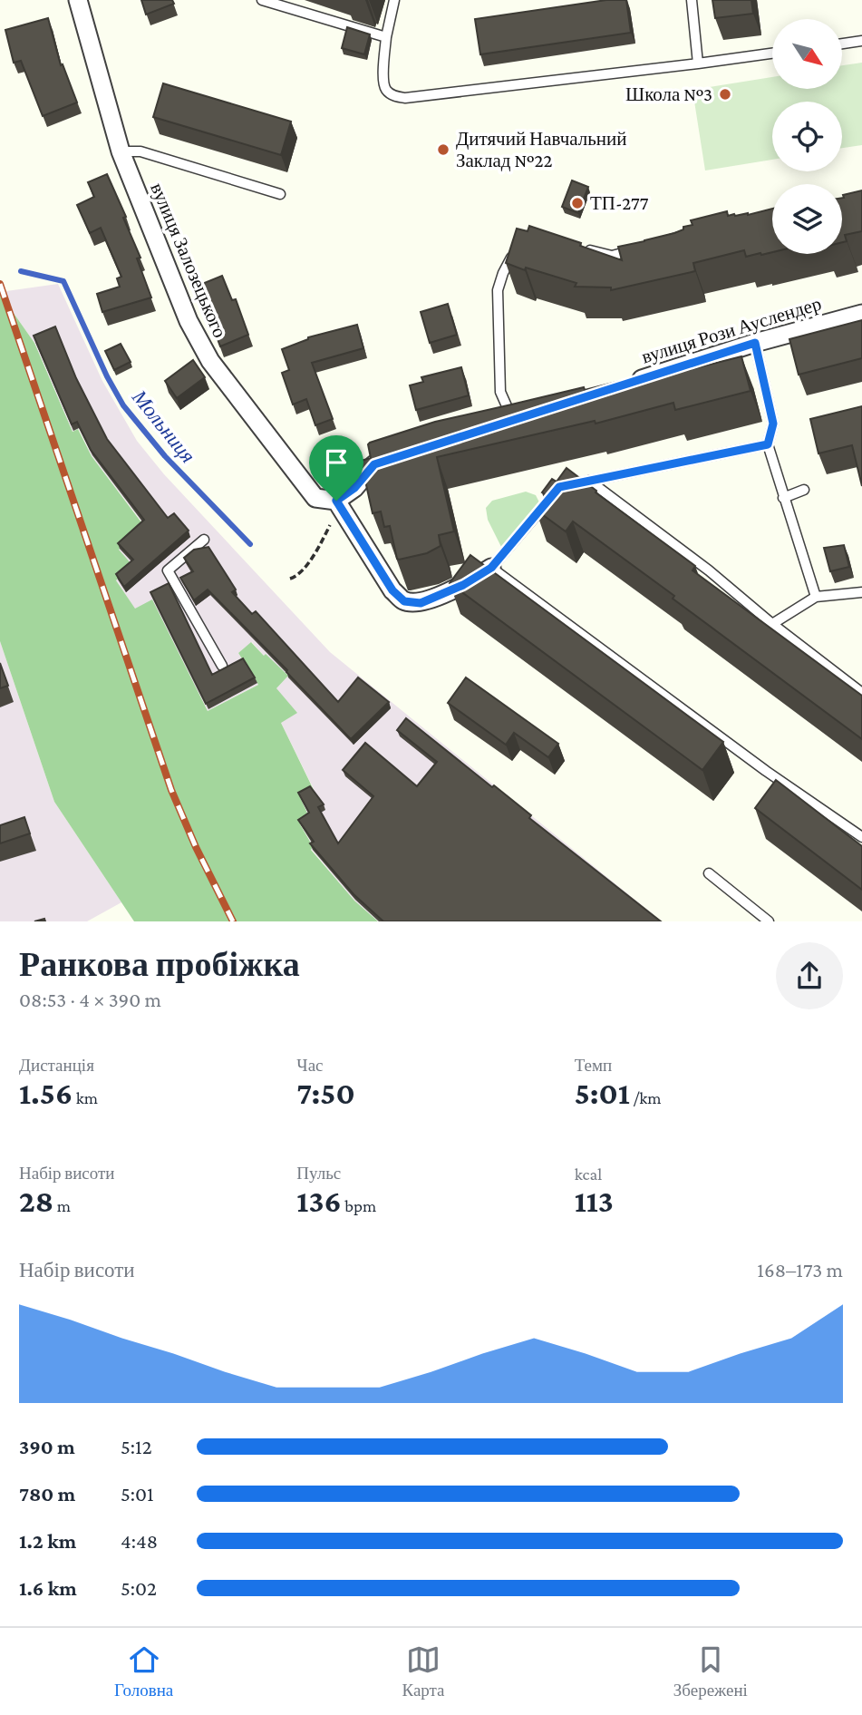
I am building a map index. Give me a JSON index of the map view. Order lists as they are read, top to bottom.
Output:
{
  "streets": {
    "street": ["вулиця Залозецького", "вулиця Рози Ауслендер"]
  },
  "water": ["Мольниця"],
  "places": ["Школа №3", "Дитячий Навчальний Заклад №22", "ТП-277"],
  "north": "bottom right",
  "page": {
    "heading": ["Ранкова пробіжка", "08:53 · 4 × 390 m"],
    "stats": [
      ["Дистанція", "1.56 km"],
      ["Час", "7:50"],
      ["Темп", "5:01 /km"],
      ["Набір висоти", "28 m"],
      ["Пульс", "136 bpm"],
      ["kcal", "113"]
    ],
    "chart": ["Набір висоти", "168–173 m"],
    "list": [
      {
        "name": "390 m",
        "note": "5:12"
      },
      {
        "name": "780 m",
        "note": "5:01"
      },
      {
        "name": "1.2 km",
        "note": "4:48"
      },
      {
        "name": "1.6 km",
        "note": "5:02"
      }
    ],
    "tabs": ["Головна", "Карта", "Збережені"]
  }
}
